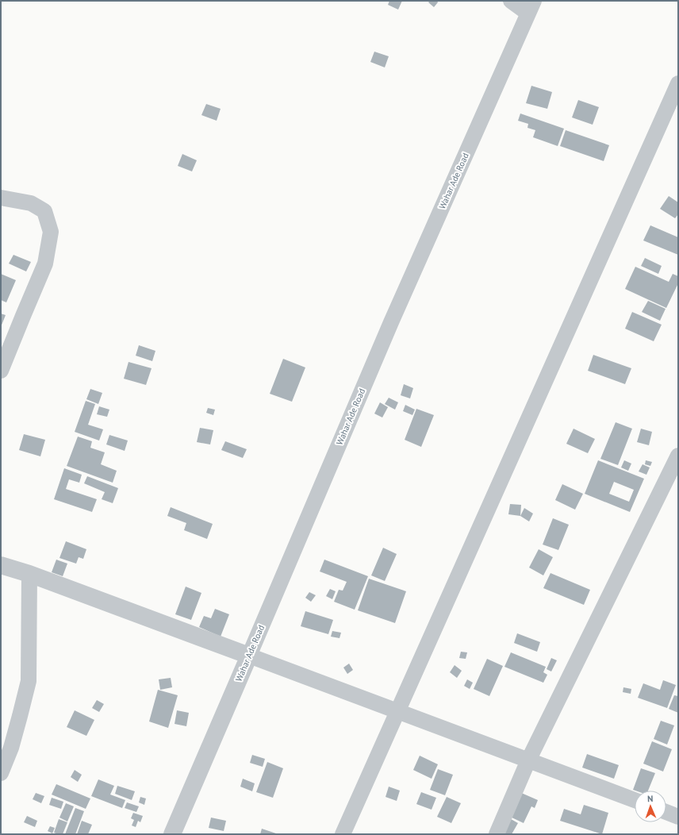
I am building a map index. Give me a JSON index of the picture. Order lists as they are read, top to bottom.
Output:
{
  "streets": {
    "street": ["Wahar Ade Road"]
  },
  "north": "top"
}
